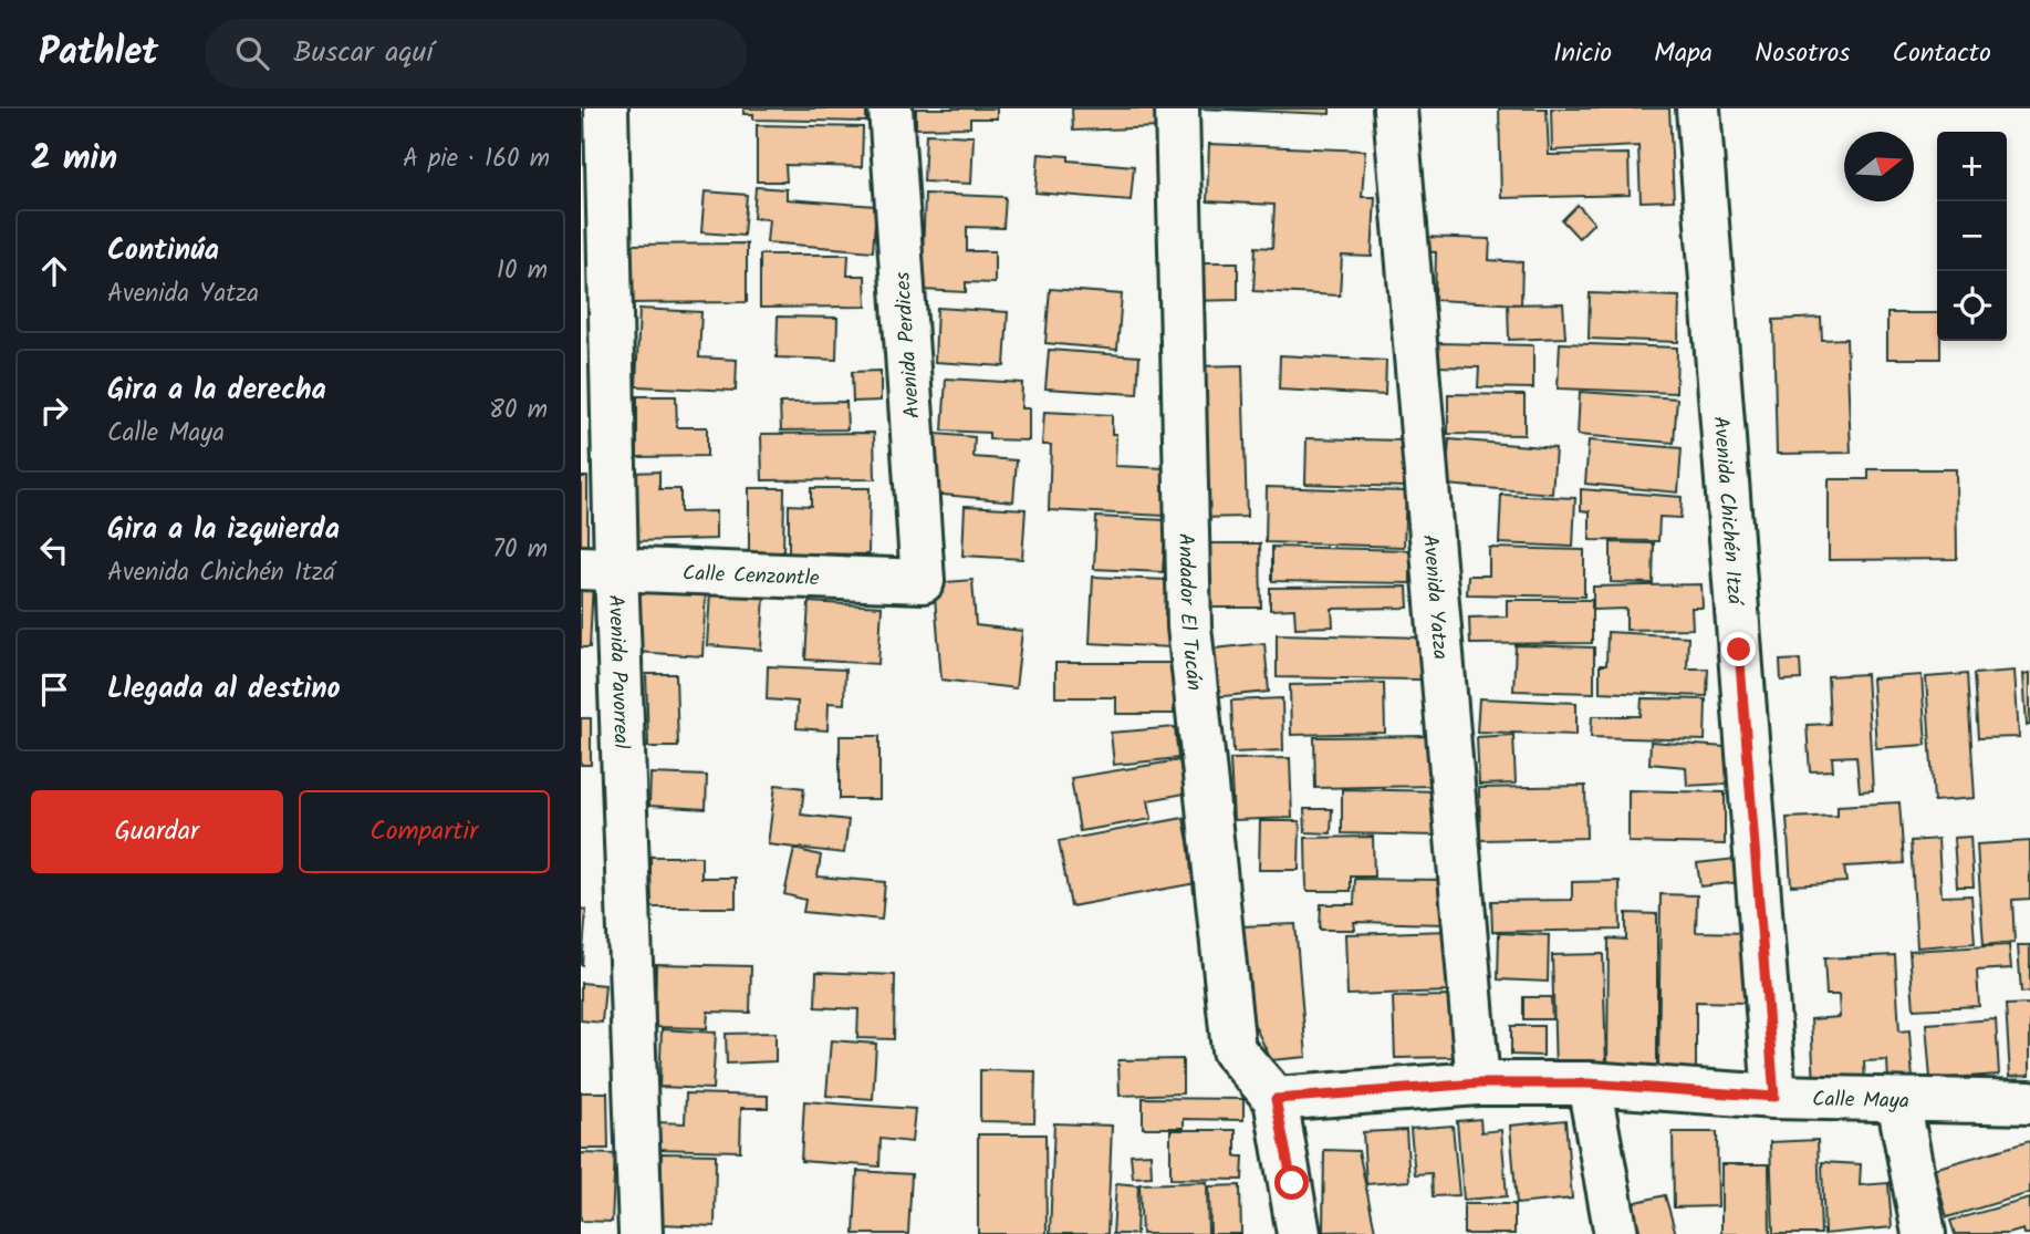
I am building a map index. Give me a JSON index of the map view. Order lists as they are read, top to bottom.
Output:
{
  "streets": {
    "street": [
      "Avenida Perdices",
      "Avenida Chichén Itzá",
      "Calle Cenzontle",
      "Avenida Yatza",
      "Andador El Tucán",
      "Avenida Pavorreal",
      "Calle Maya"
    ]
  },
  "crossings": [
    ["Avenida Perdices", "Calle Cenzontle"],
    ["Avenida Chichén Itzá", "Calle Maya"],
    ["Calle Cenzontle", "Avenida Pavorreal"],
    ["Avenida Yatza", "Calle Maya"],
    ["Andador El Tucán", "Calle Maya"]
  ],
  "north": "right",
  "page": {
    "header": "Pathlet",
    "search": "Buscar aquí",
    "nav": [
      "Inicio",
      "Mapa",
      "Nosotros",
      "Contacto"
    ],
    "heading": ["2 min", "A pie · 160 m"],
    "map_buttons": ["+", "−"],
    "list": [
      ["Continúa", "Avenida Yatza", "10 m"],
      ["Gira a la derecha", "Calle Maya", "80 m"],
      ["Gira a la izquierda", "Avenida Chichén Itzá", "70 m"],
      "Llegada al destino"
    ],
    "buttons": ["Guardar", "Compartir"]
  }
}
